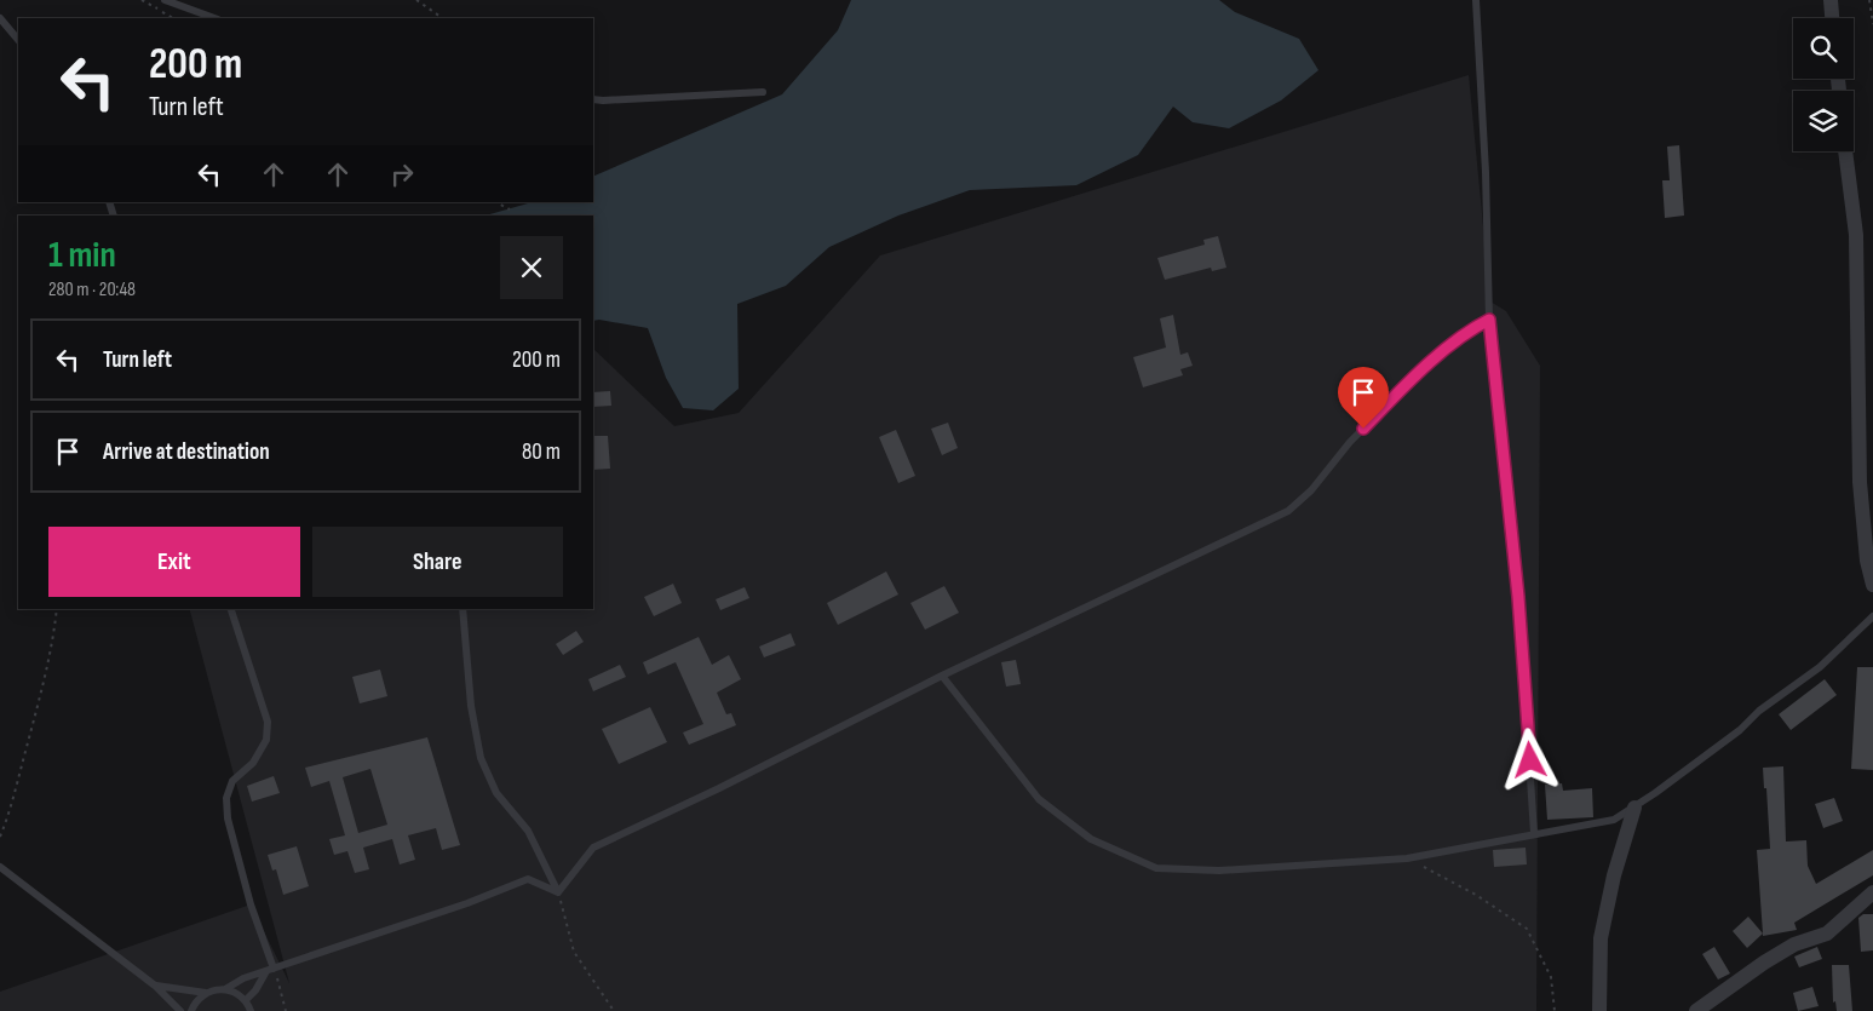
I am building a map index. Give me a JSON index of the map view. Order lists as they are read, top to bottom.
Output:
{
  "page": {
    "turn": ["200 m", "Turn left"],
    "heading": ["1 min", "280 m · 20:48"],
    "list": [
      {
        "name": "Turn left",
        "value": "200 m"
      },
      {
        "name": "Arrive at destination",
        "value": "80 m"
      }
    ],
    "buttons": ["Exit", "Share"]
  }
}
